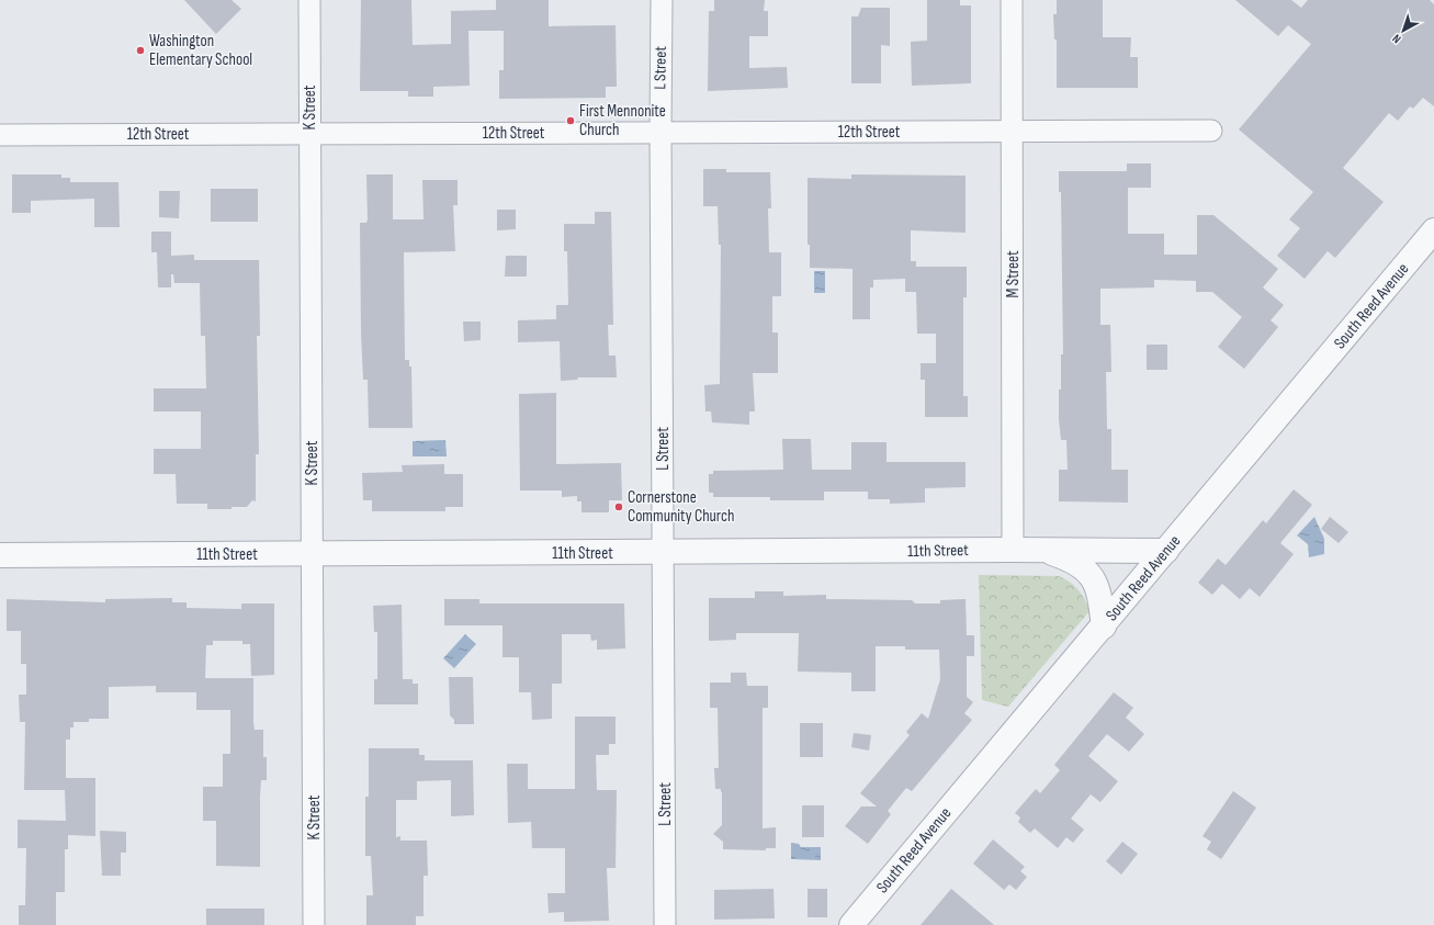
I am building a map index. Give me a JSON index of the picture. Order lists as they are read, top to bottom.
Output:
{
  "streets": {
    "street": [
      "L Street",
      "K Street",
      "12th Street",
      "M Street",
      "South Reed Avenue",
      "11th Street"
    ]
  },
  "crossings": [
    ["L Street", "12th Street"],
    ["L Street", "11th Street"],
    ["K Street", "12th Street"],
    ["K Street", "11th Street"],
    ["12th Street", "M Street"],
    ["M Street", "11th Street"],
    ["South Reed Avenue", "11th Street"]
  ],
  "places": ["Washington Elementary School", "First Mennonite Church", "Cornerstone Community Church"],
  "north": "bottom left"
}
